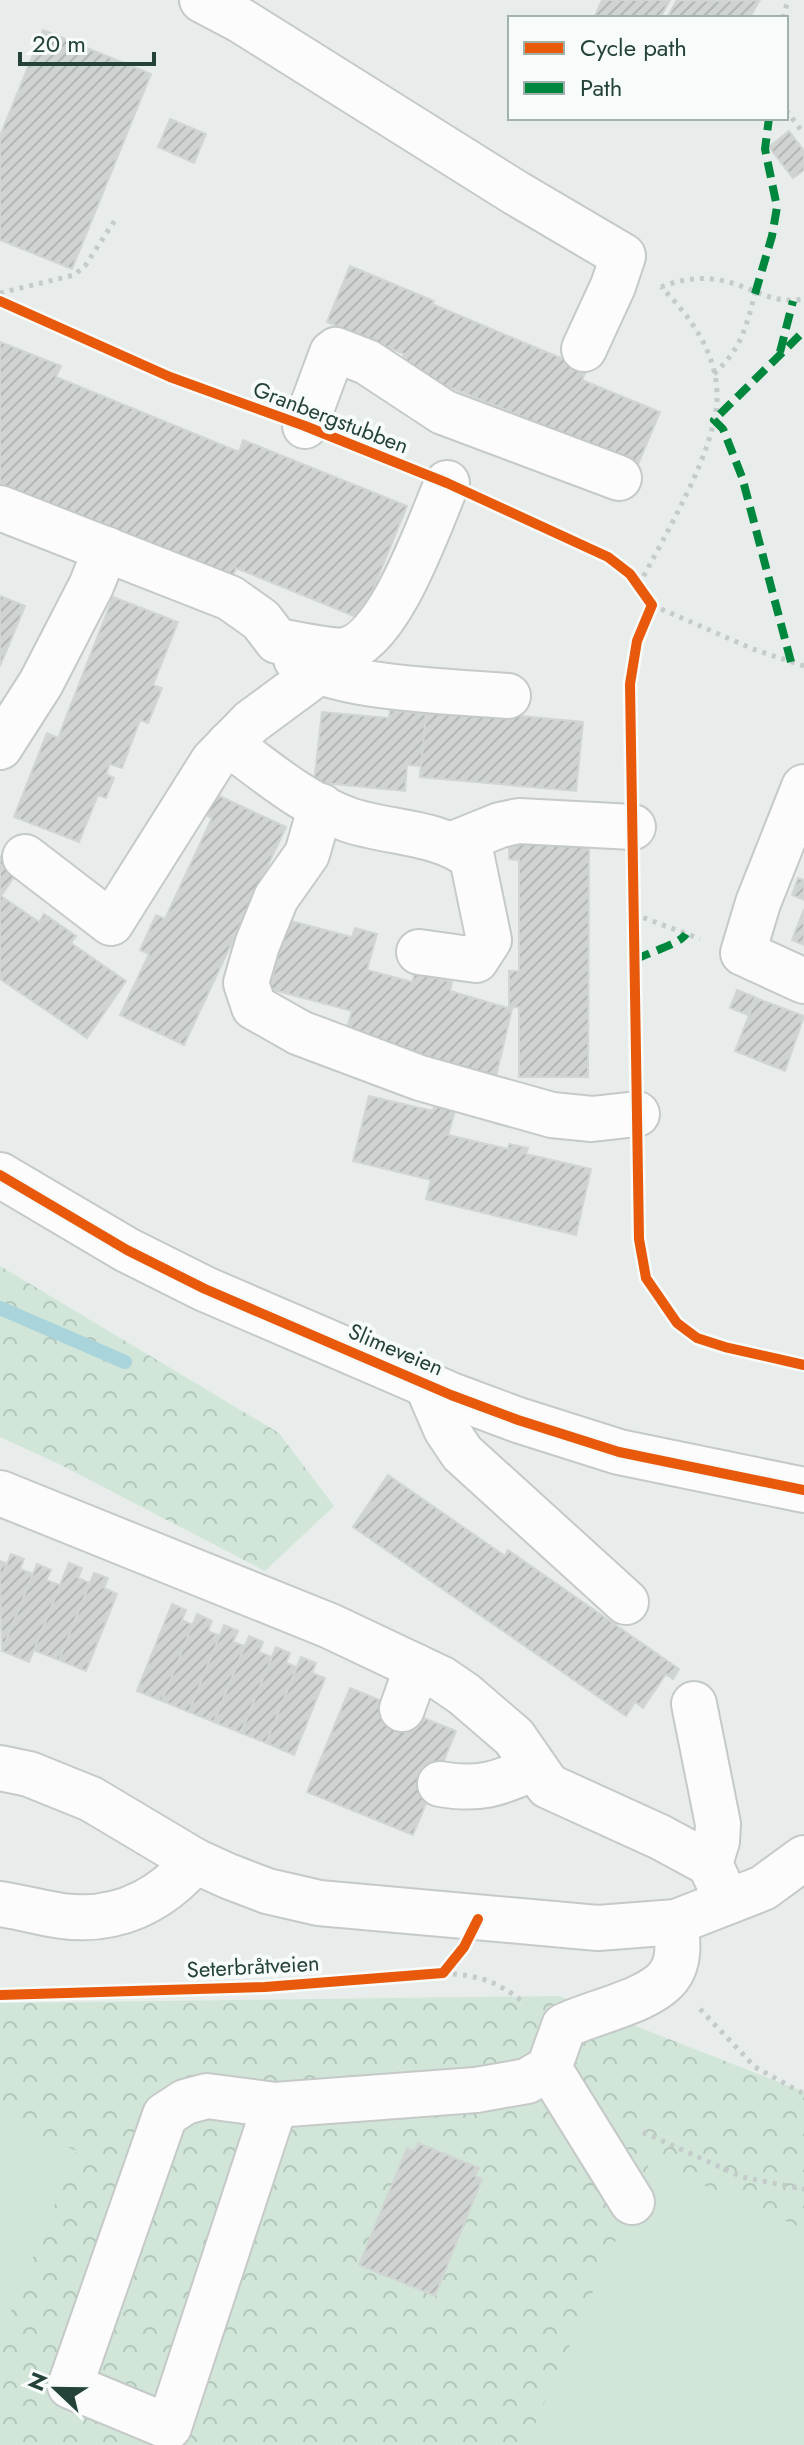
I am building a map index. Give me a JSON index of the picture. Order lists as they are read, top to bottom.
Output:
{
  "streets": {
    "street": ["Slimeveien"],
    "cycle path": ["Granbergstubben", "Seterbråtveien"]
  },
  "legend": ["Cycle path", "Path"],
  "scale_bar": "20 m",
  "north": "left"
}
